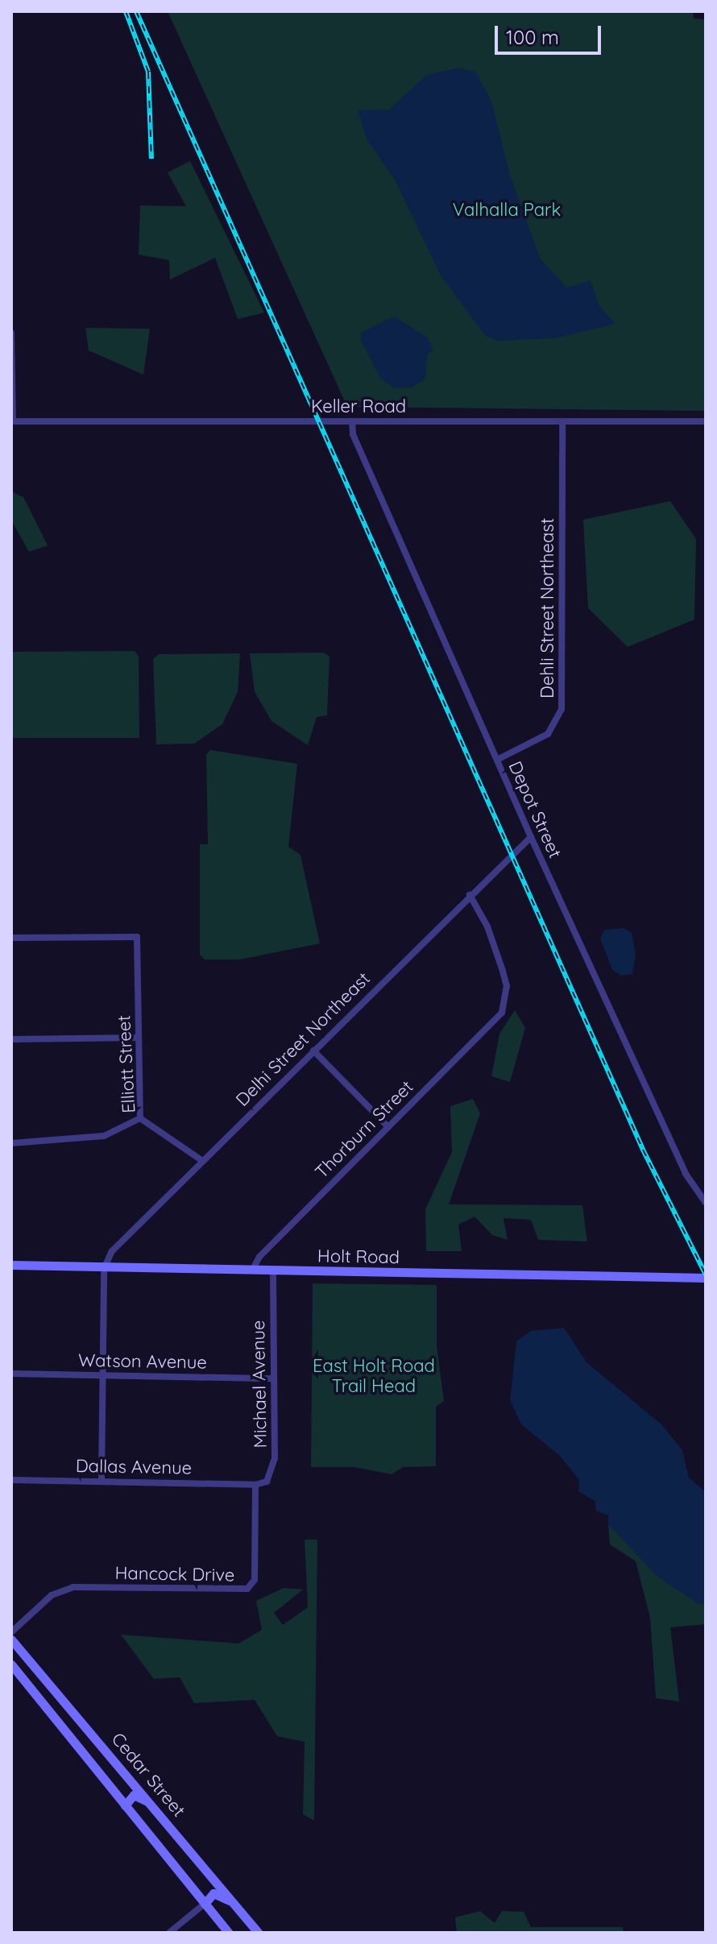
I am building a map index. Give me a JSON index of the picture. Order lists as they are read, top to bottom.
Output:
{
  "streets": {
    "main road": ["Holt Road", "Cedar Street"],
    "street": [
      "Keller Road",
      "Dehli Street Northeast",
      "Depot Street",
      "Delhi Street Northeast",
      "Elliott Street",
      "Thorburn Street",
      "Watson Avenue",
      "Michael Avenue",
      "Dallas Avenue",
      "Hancock Drive"
    ]
  },
  "crossings": [
    ["Keller Road", "Dehli Street Northeast"],
    ["Keller Road", "Depot Street"],
    ["Dehli Street Northeast", "Depot Street"],
    ["Depot Street", "Delhi Street Northeast"],
    ["Delhi Street Northeast", "Elliott Street"],
    ["Delhi Street Northeast", "Thorburn Street"],
    ["Delhi Street Northeast", "Holt Road"],
    ["Thorburn Street", "Holt Road"],
    ["Holt Road", "Michael Avenue"],
    ["Watson Avenue", "Michael Avenue"],
    ["Michael Avenue", "Dallas Avenue"],
    ["Michael Avenue", "Hancock Drive"],
    ["Dallas Avenue", "Hancock Drive"]
  ],
  "parks": ["Valhalla Park", "East Holt Road Trail Head"],
  "scale_bar": "100 m"
}
